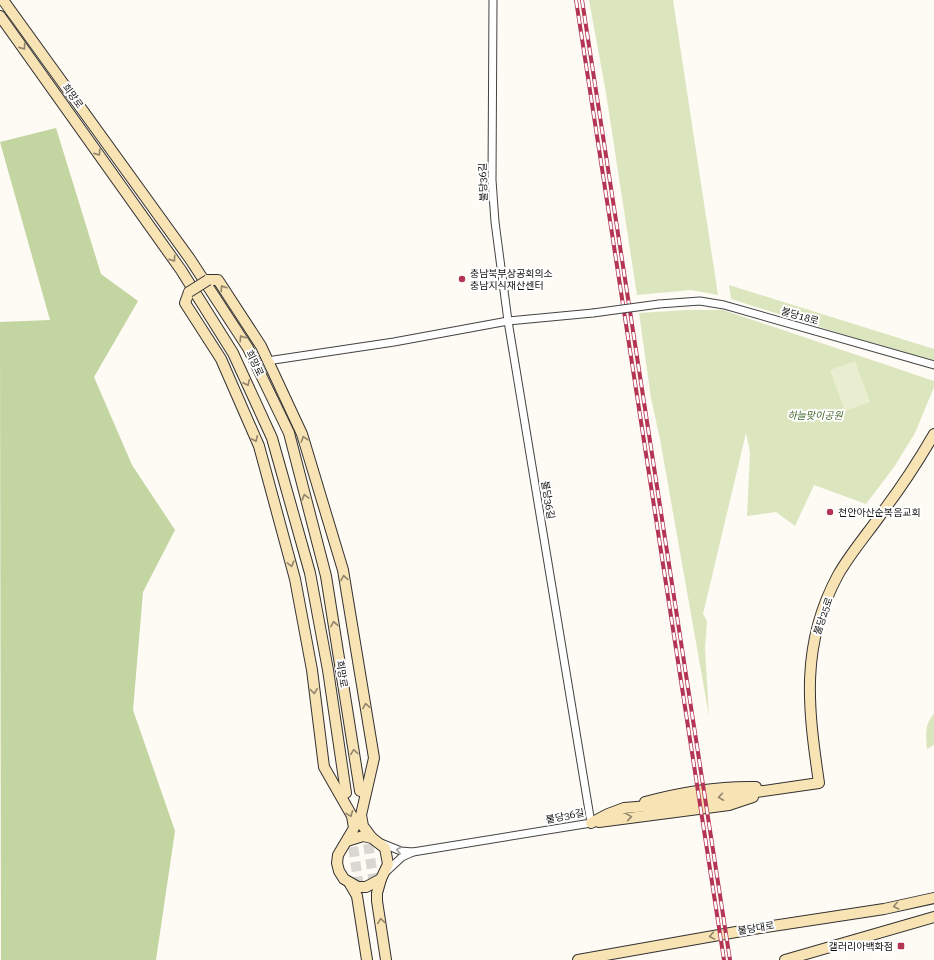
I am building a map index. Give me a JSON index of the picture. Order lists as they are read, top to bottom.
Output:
{
  "streets": {
    "main road": ["희망로", "불당25로", "불당대로"],
    "street": ["불당36길", "불당18로"]
  },
  "crossings": [
    ["불당36길", "불당18로"]
  ],
  "parks": ["하늘맞이공원"],
  "places": {
    "other": ["충남북부상공회의소 충남지식재산센터", "천안아산순복음교회"],
    "transit": ["갤러리아백화점"]
  }
}
